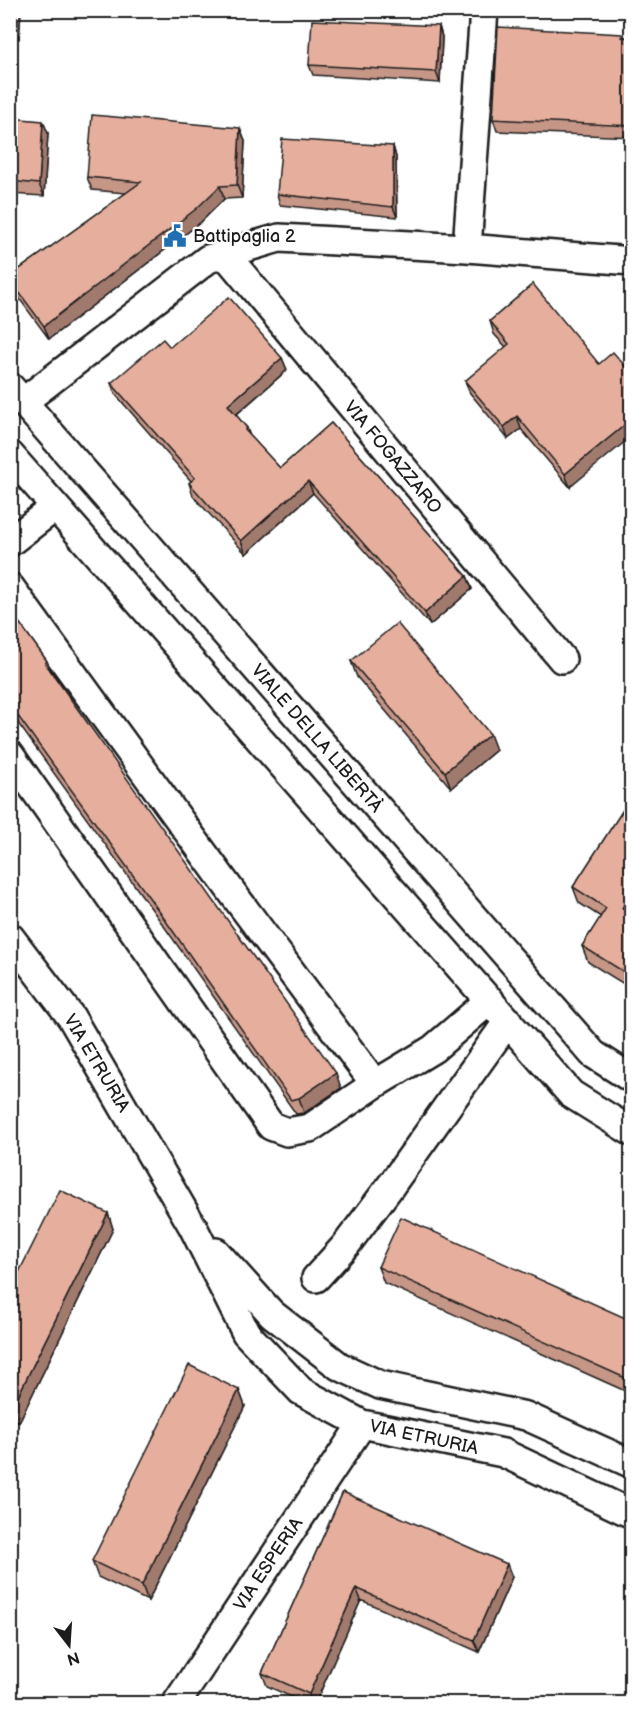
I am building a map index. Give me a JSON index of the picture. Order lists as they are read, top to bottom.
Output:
{
  "streets": {
    "street": [
      "VIA FOGAZZARO",
      "VIALE DELLA LIBERTÀ",
      "VIA ETRURIA",
      "VIA ESPERIA"
    ]
  },
  "crossings": [
    ["VIA ETRURIA", "VIA ESPERIA"]
  ],
  "places": {
    "public building": ["Battipaglia 2"]
  },
  "north": "bottom"
}
